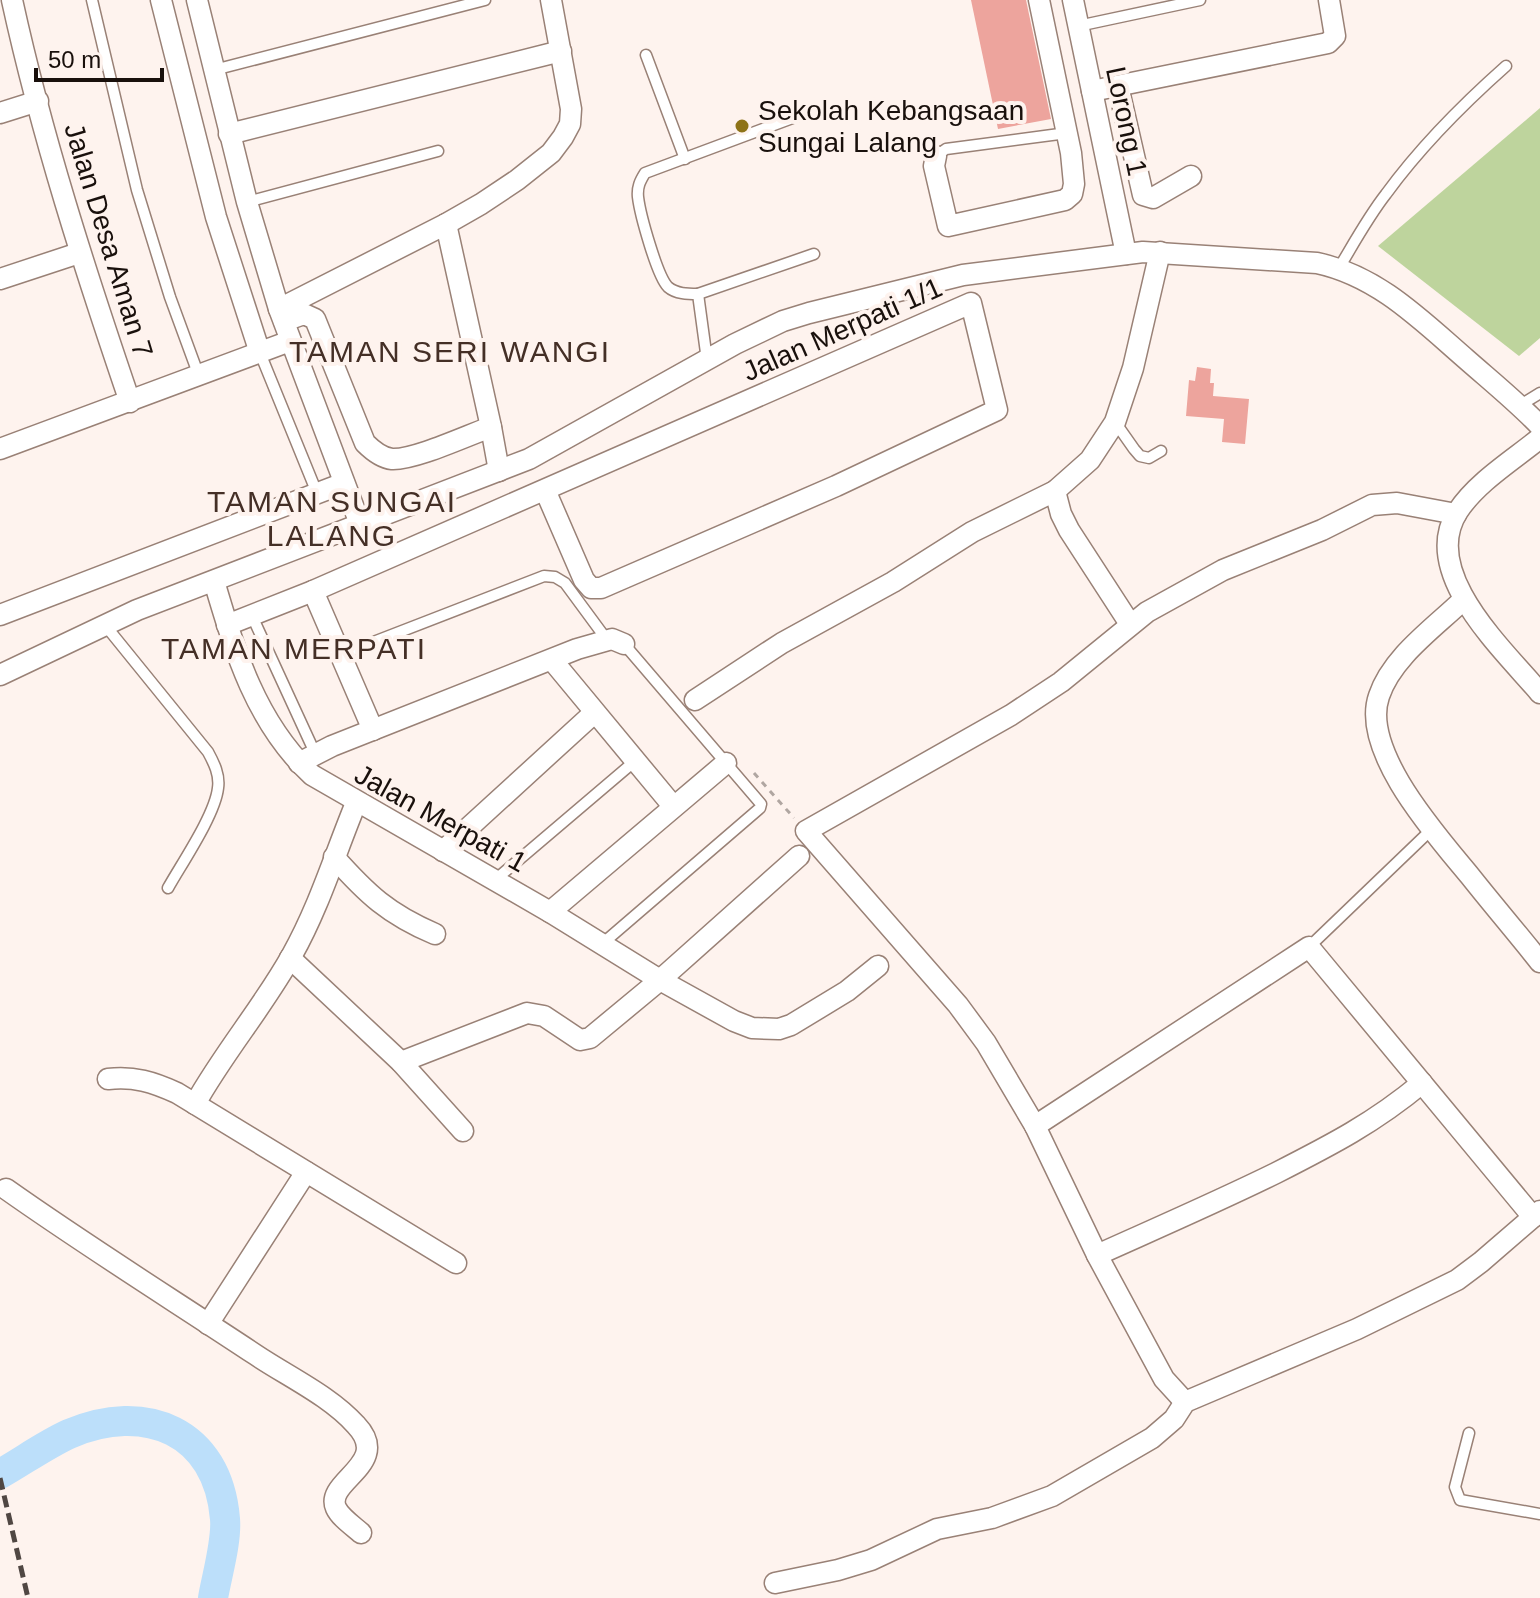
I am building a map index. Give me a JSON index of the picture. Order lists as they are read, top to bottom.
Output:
{
  "streets": {
    "street": [
      "Lorong 1",
      "Jalan Desa Aman 7",
      "Jalan Merpati 1/1",
      "Jalan Merpati 1"
    ]
  },
  "crossings": [
    ["Jalan Merpati 1/1", "Jalan Merpati 1"]
  ],
  "districts": ["TAMAN SERI WANGI", "TAMAN SUNGAI LALANG", "TAMAN MERPATI"],
  "places": ["Sekolah Kebangsaan Sungai Lalang"],
  "scale_bar": "50 m"
}
